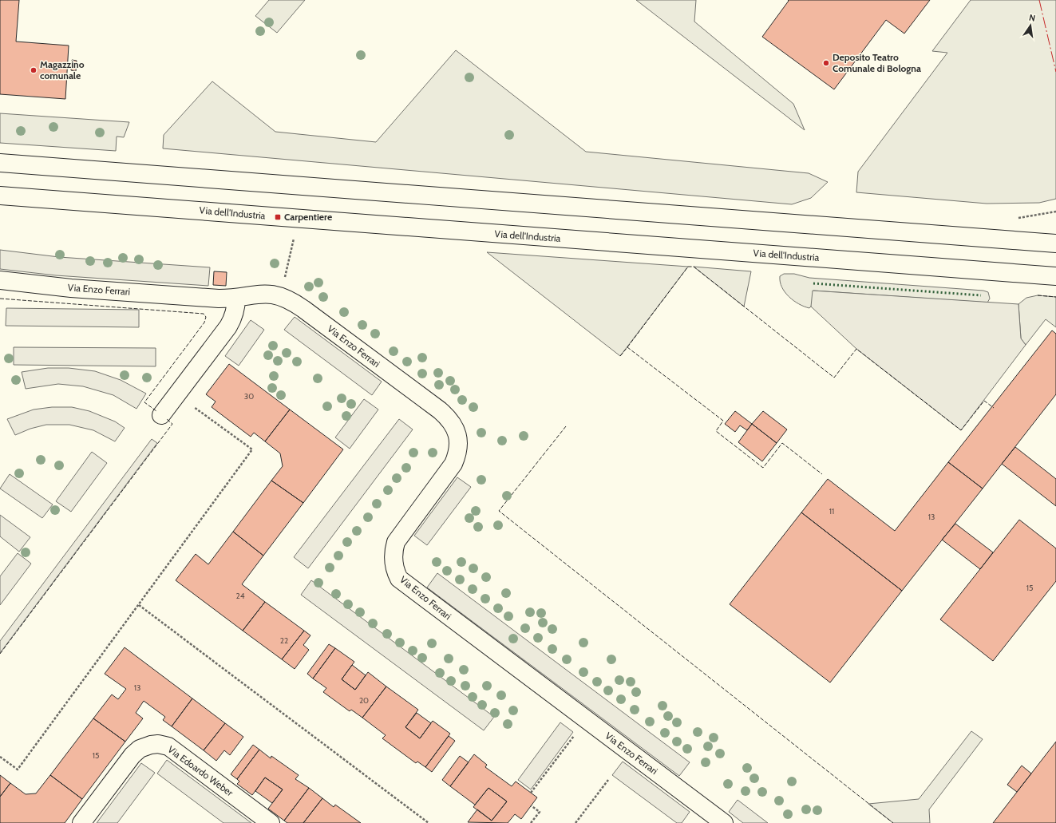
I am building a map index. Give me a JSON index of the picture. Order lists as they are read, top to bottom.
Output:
{
  "streets": {
    "main road": ["Via dell'Industria", "Via Enzo Ferrari", "Via Edoardo Weber"]
  },
  "places": {
    "other": ["Deposito Teatro Comunale di Bologna", "Magazzino comunale"],
    "transit": ["Carpentiere"]
  },
  "house_numbers": [
    "30",
    "11",
    "13",
    "15",
    "24",
    "22",
    "13",
    "20",
    "15"
  ],
  "north": "top"
}
